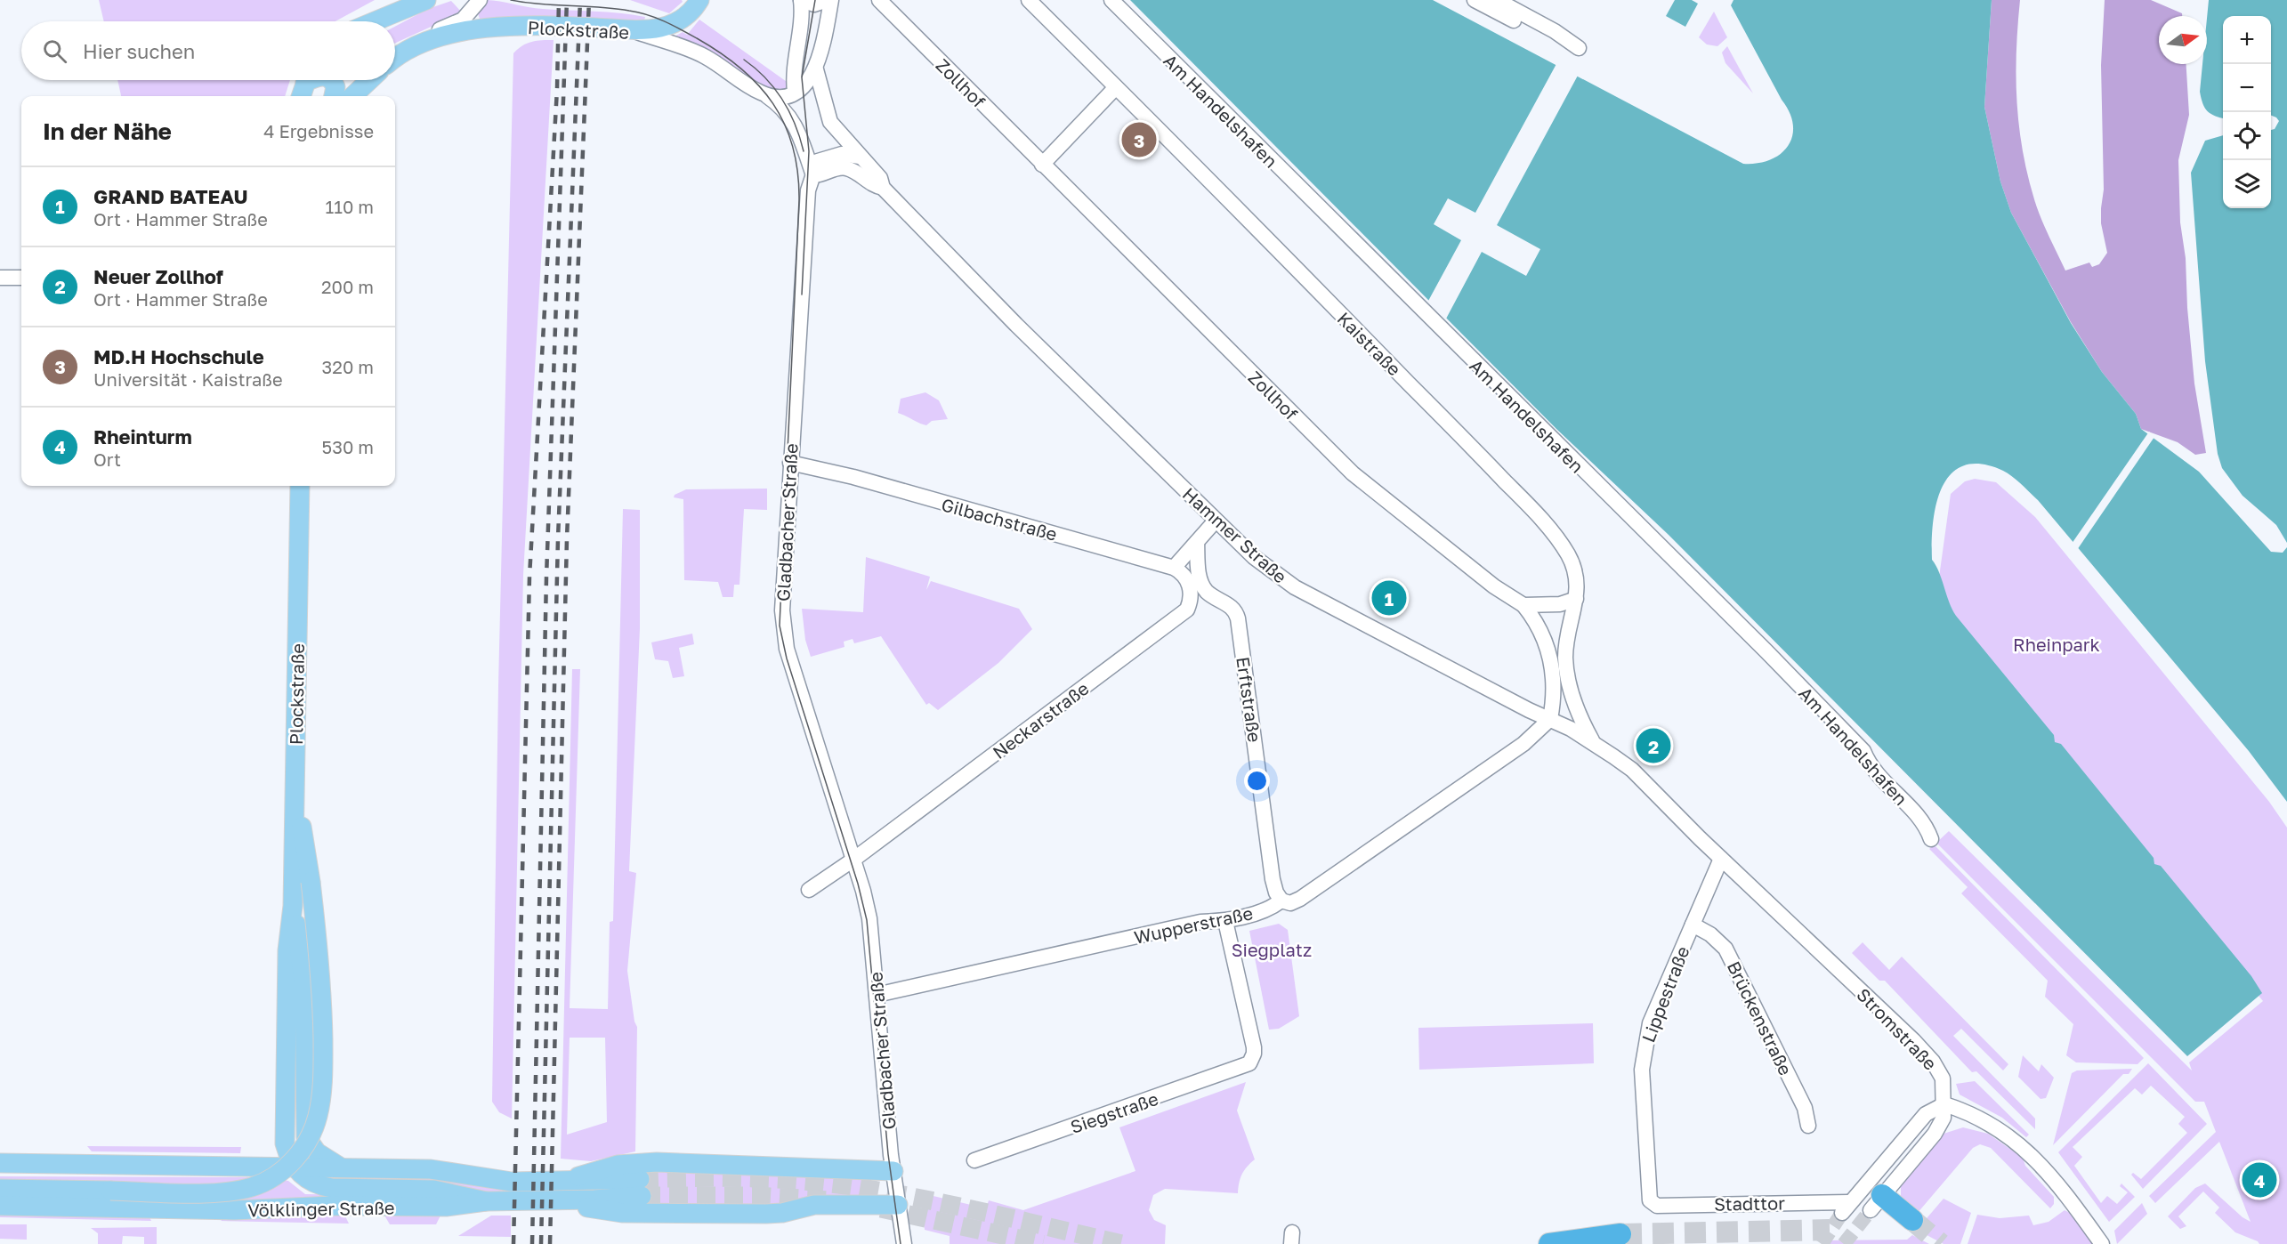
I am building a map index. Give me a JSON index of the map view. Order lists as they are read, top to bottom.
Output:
{
  "streets": {
    "main road": ["Plockstraße", "Völklinger Straße"],
    "street": [
      "Zollhof",
      "Am Handelshafen",
      "Kaistraße",
      "Gilbachstraße",
      "Gladbacher Straße",
      "Hammer Straße",
      "Erftstraße",
      "Neckarstraße",
      "Wupperstraße",
      "Lippestraße",
      "Brückenstraße",
      "Stromstraße",
      "Siegstraße",
      "Stadttor"
    ]
  },
  "crossings": [
    ["Plockstraße", "Völklinger Straße"],
    ["Zollhof", "Hammer Straße"],
    ["Zollhof", "Wupperstraße"],
    ["Kaistraße", "Hammer Straße"],
    ["Gilbachstraße", "Gladbacher Straße"],
    ["Gilbachstraße", "Neckarstraße"],
    ["Gladbacher Straße", "Hammer Straße"],
    ["Gladbacher Straße", "Neckarstraße"],
    ["Gladbacher Straße", "Wupperstraße"],
    ["Hammer Straße", "Wupperstraße"],
    ["Hammer Straße", "Lippestraße"],
    ["Hammer Straße", "Stromstraße"],
    ["Erftstraße", "Wupperstraße"],
    ["Wupperstraße", "Siegstraße"],
    ["Lippestraße", "Brückenstraße"],
    ["Lippestraße", "Stromstraße"],
    ["Lippestraße", "Stadttor"]
  ],
  "parks": ["Rheinpark", "Siegplatz"],
  "north": "right",
  "page": {
    "map_buttons": ["+", "−"],
    "search": "Hier suchen",
    "heading": ["In der Nähe", "4 Ergebnisse"],
    "pins": [
      "3",
      "1",
      "2",
      "4"
    ],
    "list": [
      {
        "mark": "1",
        "name": "GRAND BATEAU",
        "note": "Ort · Hammer Straße",
        "value": "110 m"
      },
      {
        "mark": "2",
        "name": "Neuer Zollhof",
        "note": "Ort · Hammer Straße",
        "value": "200 m"
      },
      {
        "mark": "3",
        "name": "MD.H Hochschule",
        "note": "Universität · Kaistraße",
        "value": "320 m"
      },
      {
        "mark": "4",
        "name": "Rheinturm",
        "note": "Ort",
        "value": "530 m"
      }
    ]
  }
}
